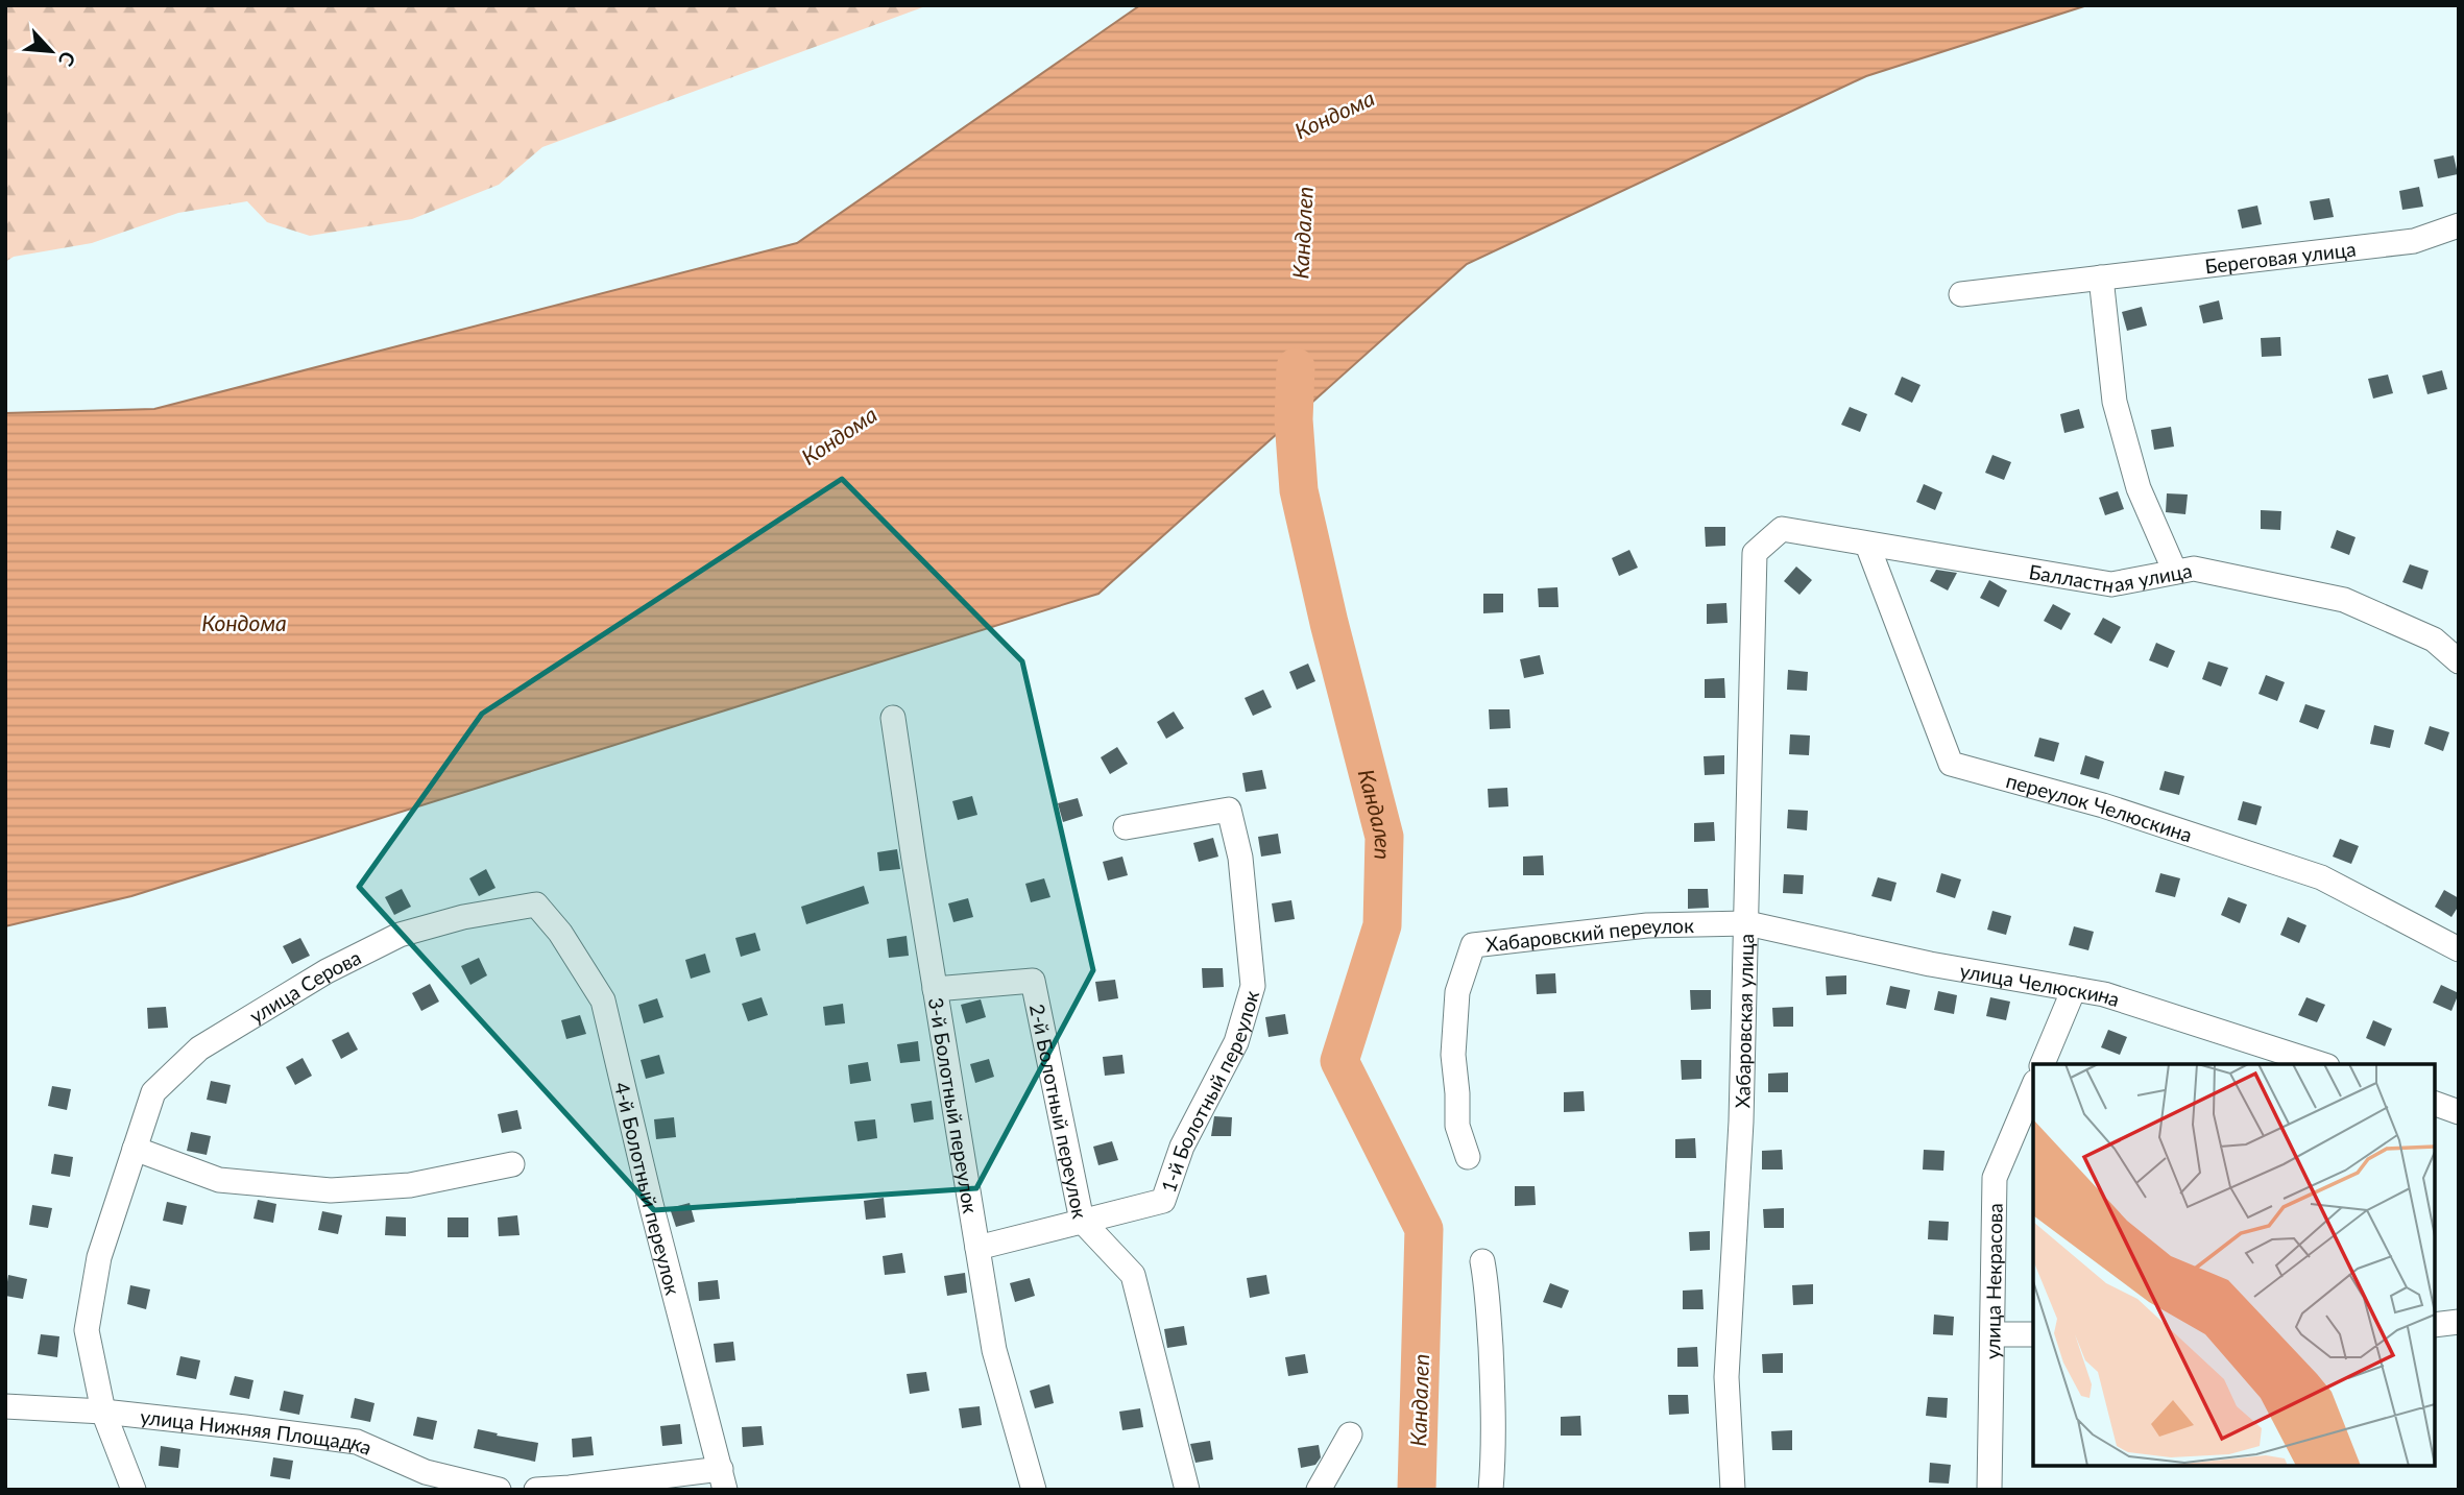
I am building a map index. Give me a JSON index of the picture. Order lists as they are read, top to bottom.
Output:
{
  "streets": {
    "street": [
      "Береговая улица",
      "Балластная улица",
      "переулок Челюскина",
      "Хабаровский переулок",
      "улица Челюскина",
      "улица Серова",
      "Хабаровская улица",
      "1-й Болотный переулок",
      "3-й Болотный переулок",
      "2-й Болотный переулок",
      "4-й Болотный переулок",
      "улица Некрасова",
      "улица Нижняя Площадка"
    ]
  },
  "crossings": [
    ["Балластная улица", "переулок Челюскина"],
    ["Балластная улица", "Хабаровская улица"],
    ["Хабаровский переулок", "улица Челюскина"],
    ["Хабаровский переулок", "Хабаровская улица"],
    ["улица Челюскина", "Хабаровская улица"],
    ["улица Серова", "4-й Болотный переулок"],
    ["улица Серова", "улица Нижняя Площадка"],
    ["1-й Болотный переулок", "3-й Болотный переулок"],
    ["1-й Болотный переулок", "2-й Болотный переулок"],
    ["3-й Болотный переулок", "2-й Болотный переулок"]
  ],
  "water": ["Кондома", "Кандалеп"],
  "north": "bottom right"
}
